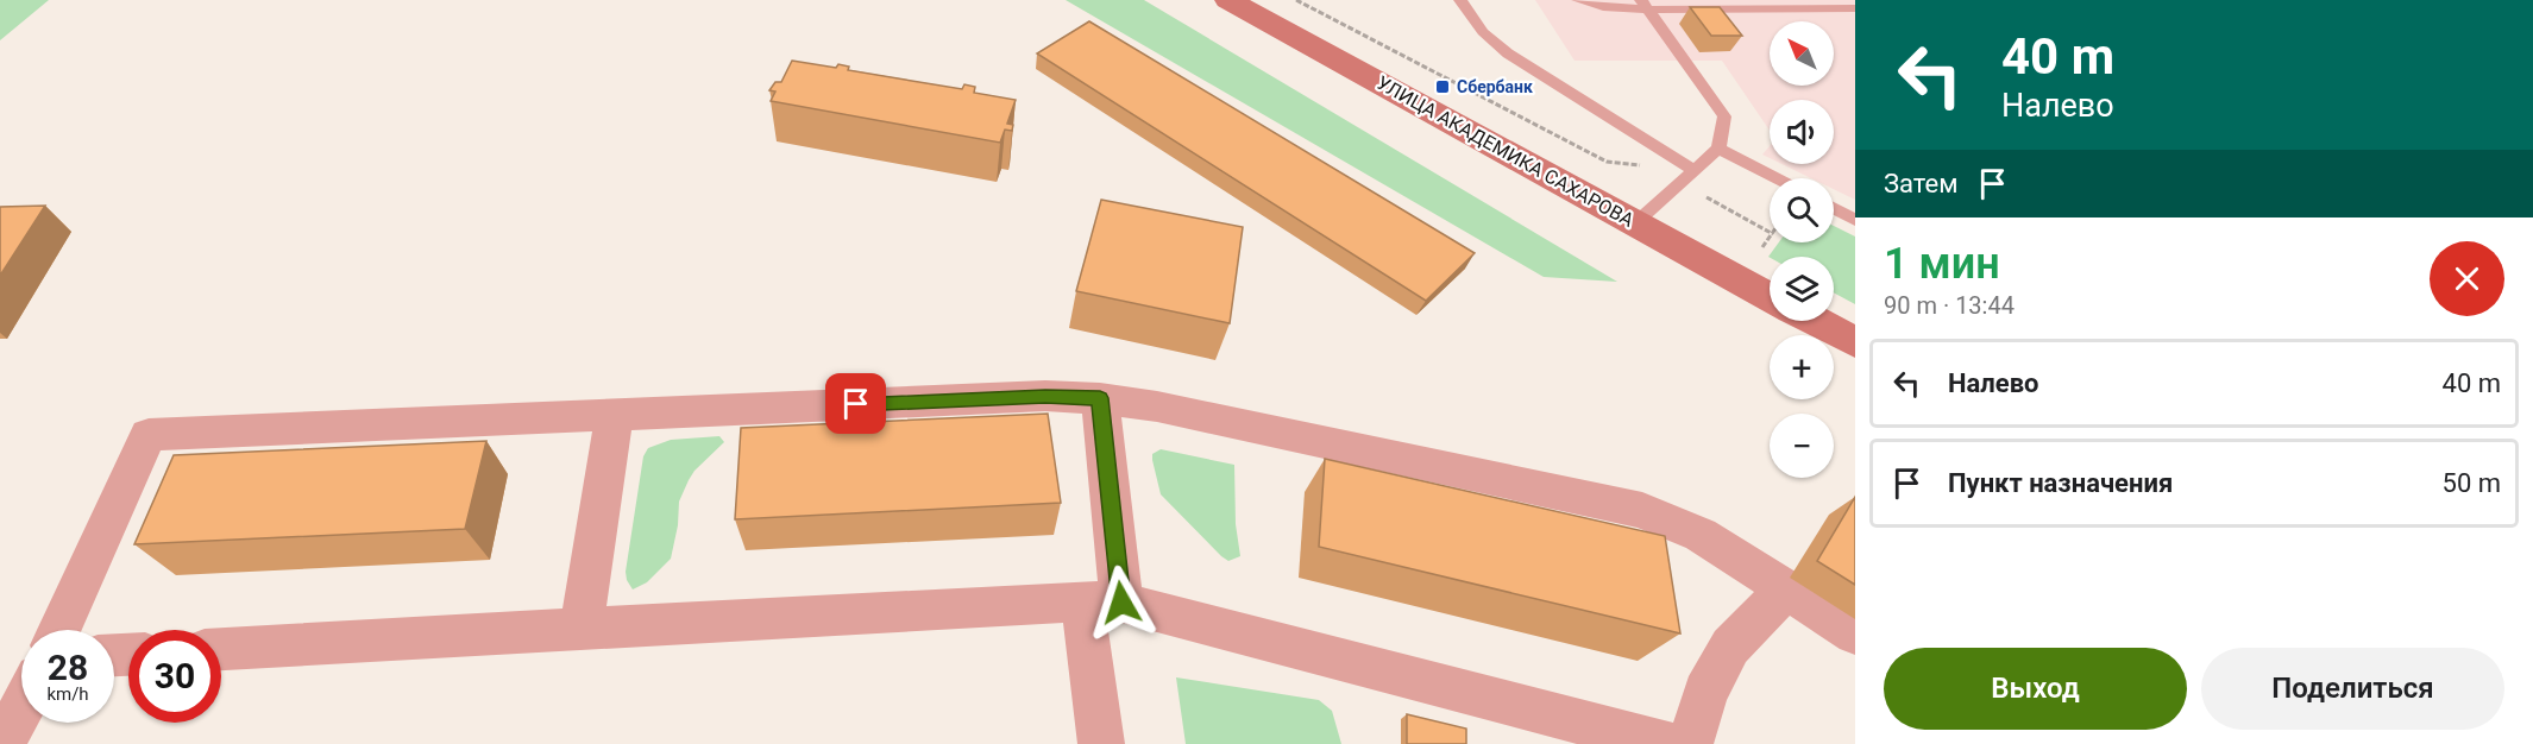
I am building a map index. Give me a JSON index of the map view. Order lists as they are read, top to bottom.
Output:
{
  "streets": {
    "main road": ["УЛИЦА АКАДЕМИКА САХАРОВА"]
  },
  "places": {
    "transit": ["Сбербанк"]
  },
  "north": "top left",
  "page": {
    "turn": ["40 m", "Налево"],
    "map_buttons": ["+", "−"],
    "then": "Затем",
    "heading": ["1 мин", "90 m · 13:44"],
    "list": [
      {
        "name": "Налево",
        "value": "40 m"
      },
      {
        "name": "Пункт назначения",
        "value": "50 m"
      }
    ],
    "speed": "28 km/h",
    "limit": "30",
    "buttons": ["Выход", "Поделиться"]
  }
}
